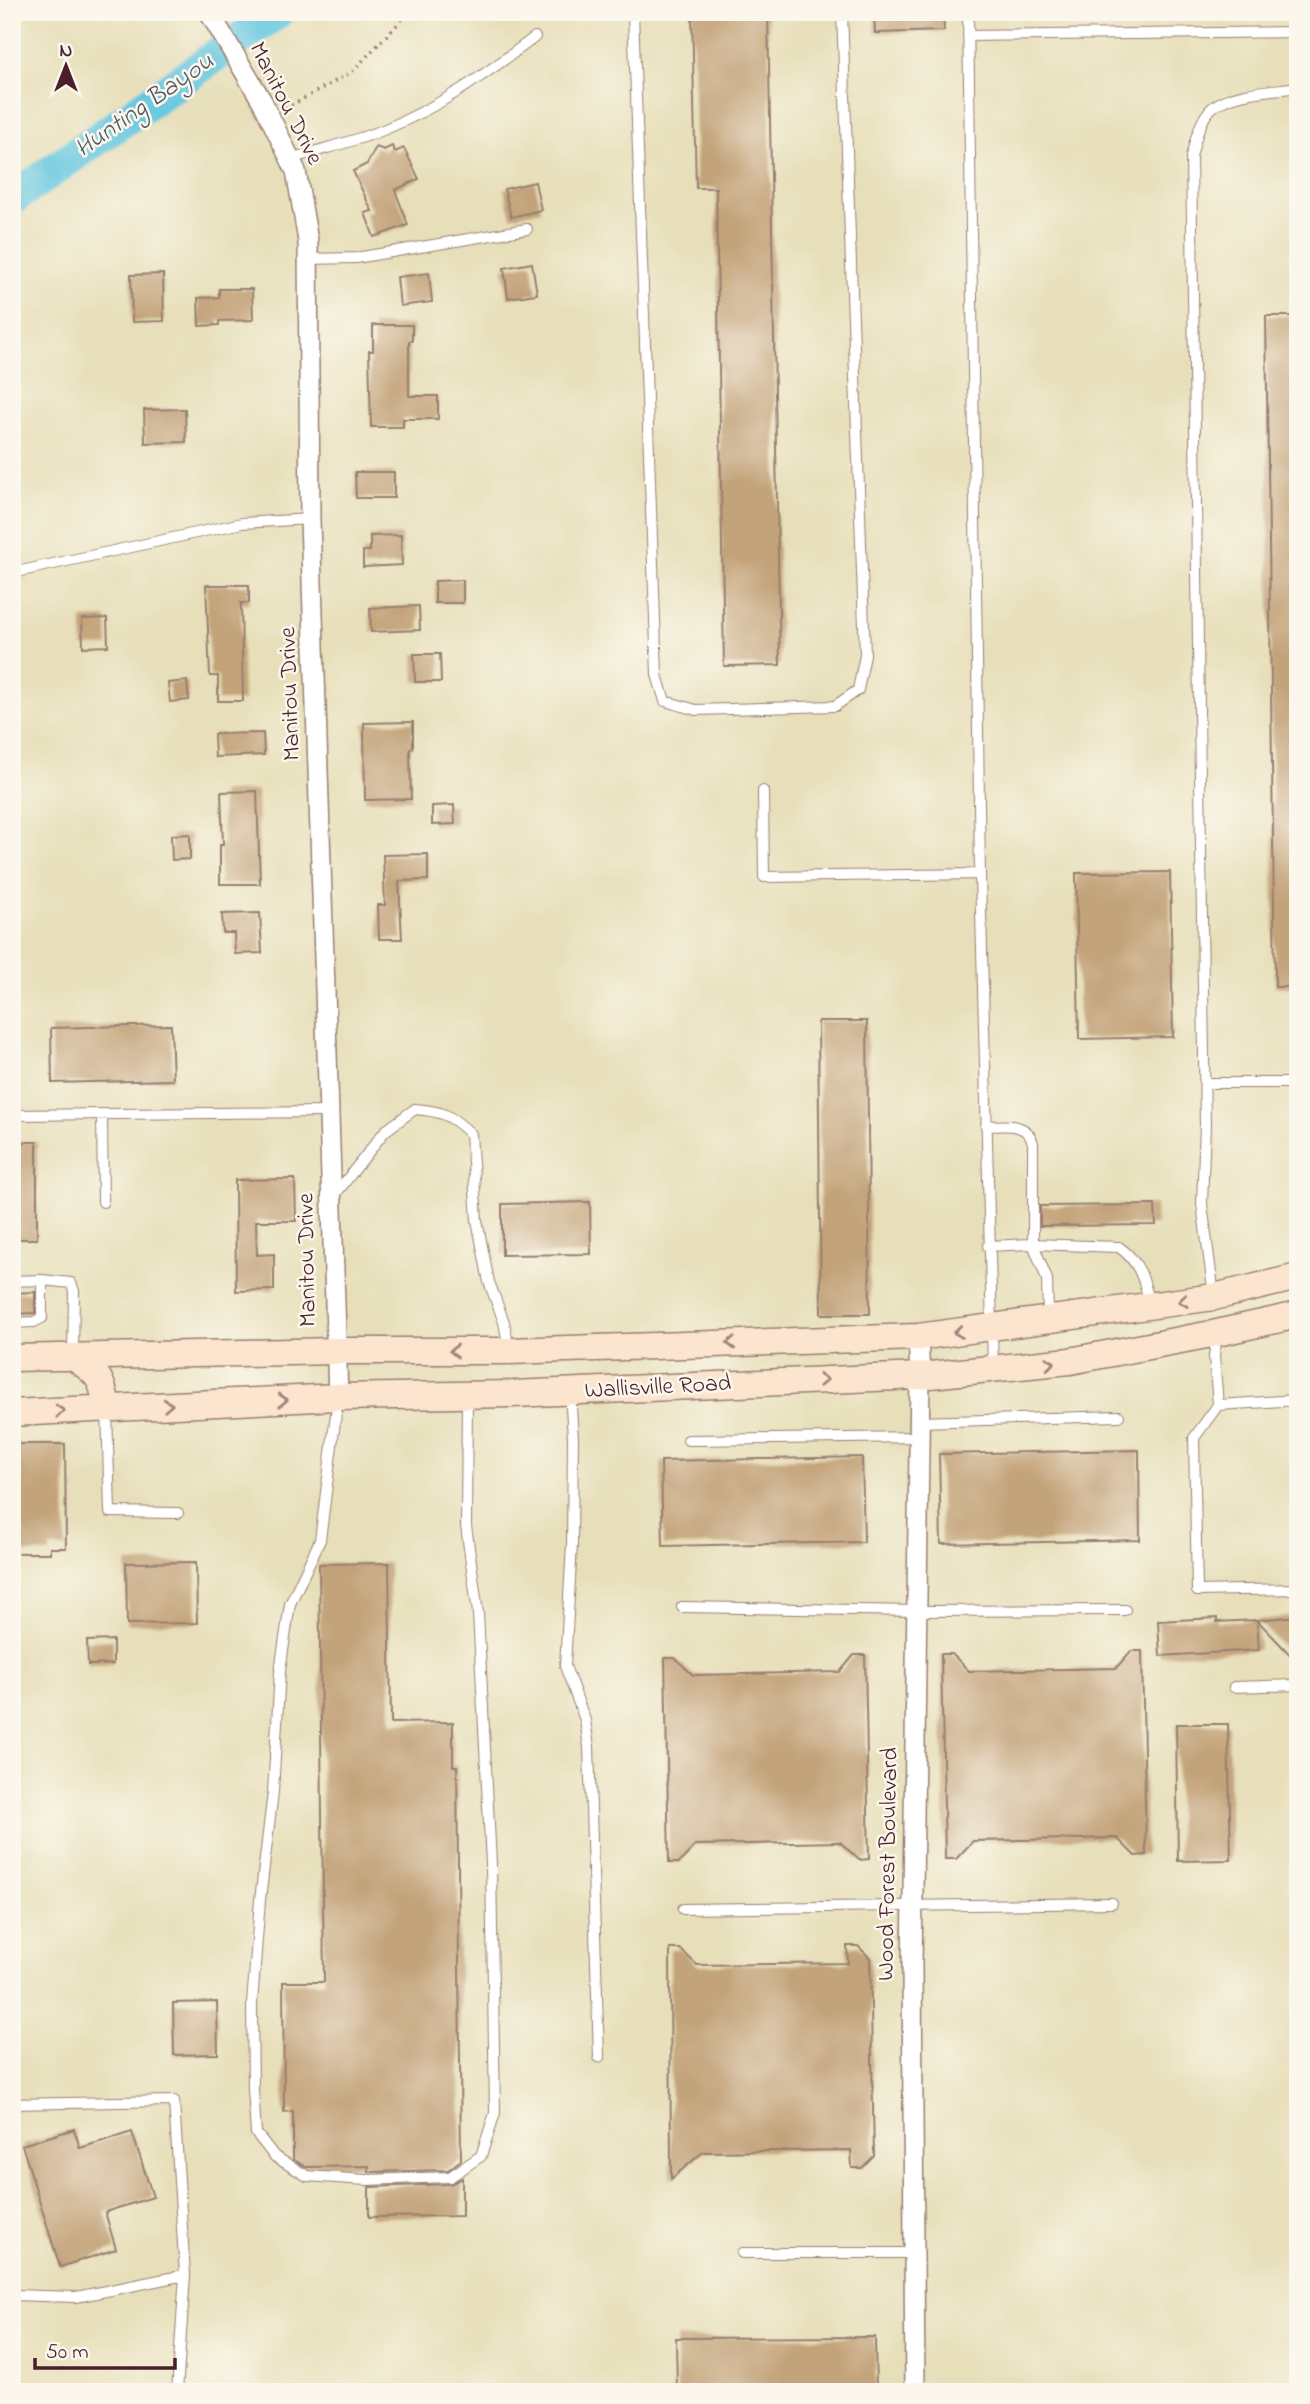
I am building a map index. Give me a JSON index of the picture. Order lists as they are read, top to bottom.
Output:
{
  "streets": {
    "main road": ["Wallisville Road"],
    "street": ["Manitou Drive", "Wood Forest Boulevard"]
  },
  "crossings": [
    ["Manitou Drive", "Wallisville Road"],
    ["Wallisville Road", "Wood Forest Boulevard"]
  ],
  "water": ["Hunting Bayou"],
  "scale_bar": "50 m",
  "north": "top"
}
